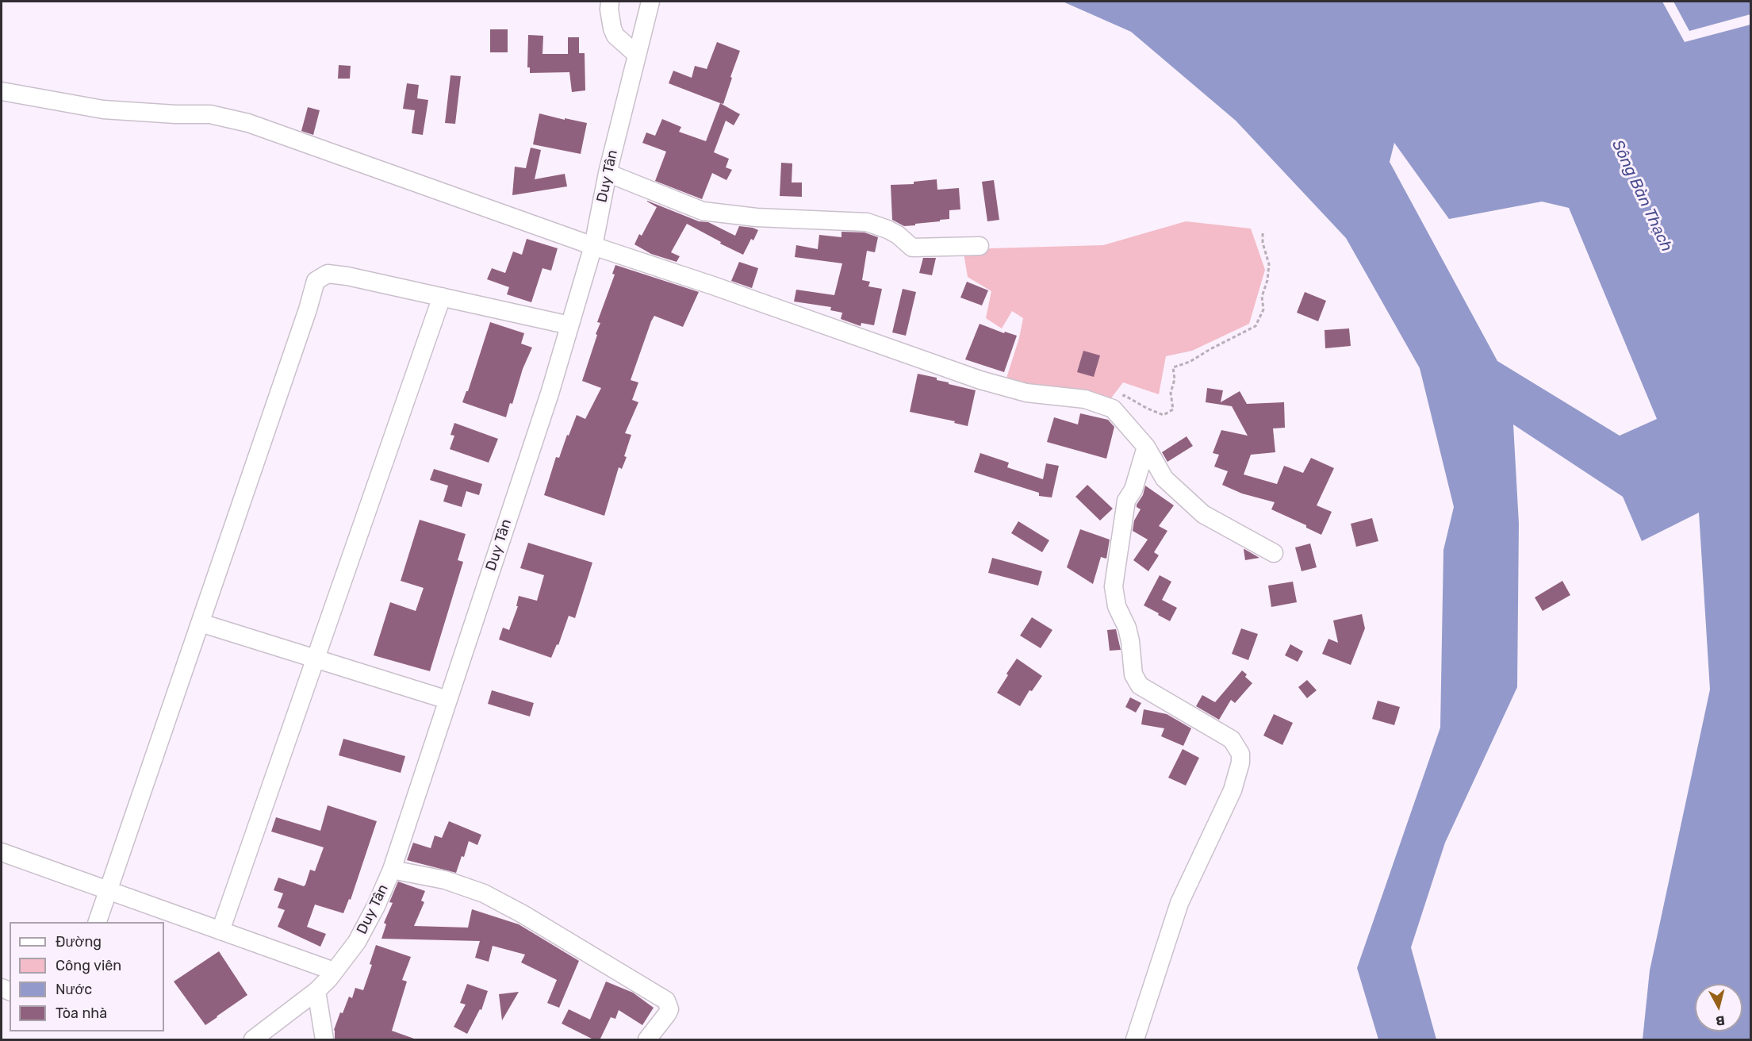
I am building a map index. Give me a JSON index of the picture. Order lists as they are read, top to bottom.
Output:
{
  "streets": {
    "street": ["Duy Tân"]
  },
  "water": ["Sông Bàn Thạch"],
  "legend": [
    "Đường",
    "Công viên",
    "Nước",
    "Tòa nhà"
  ],
  "north": "bottom"
}
